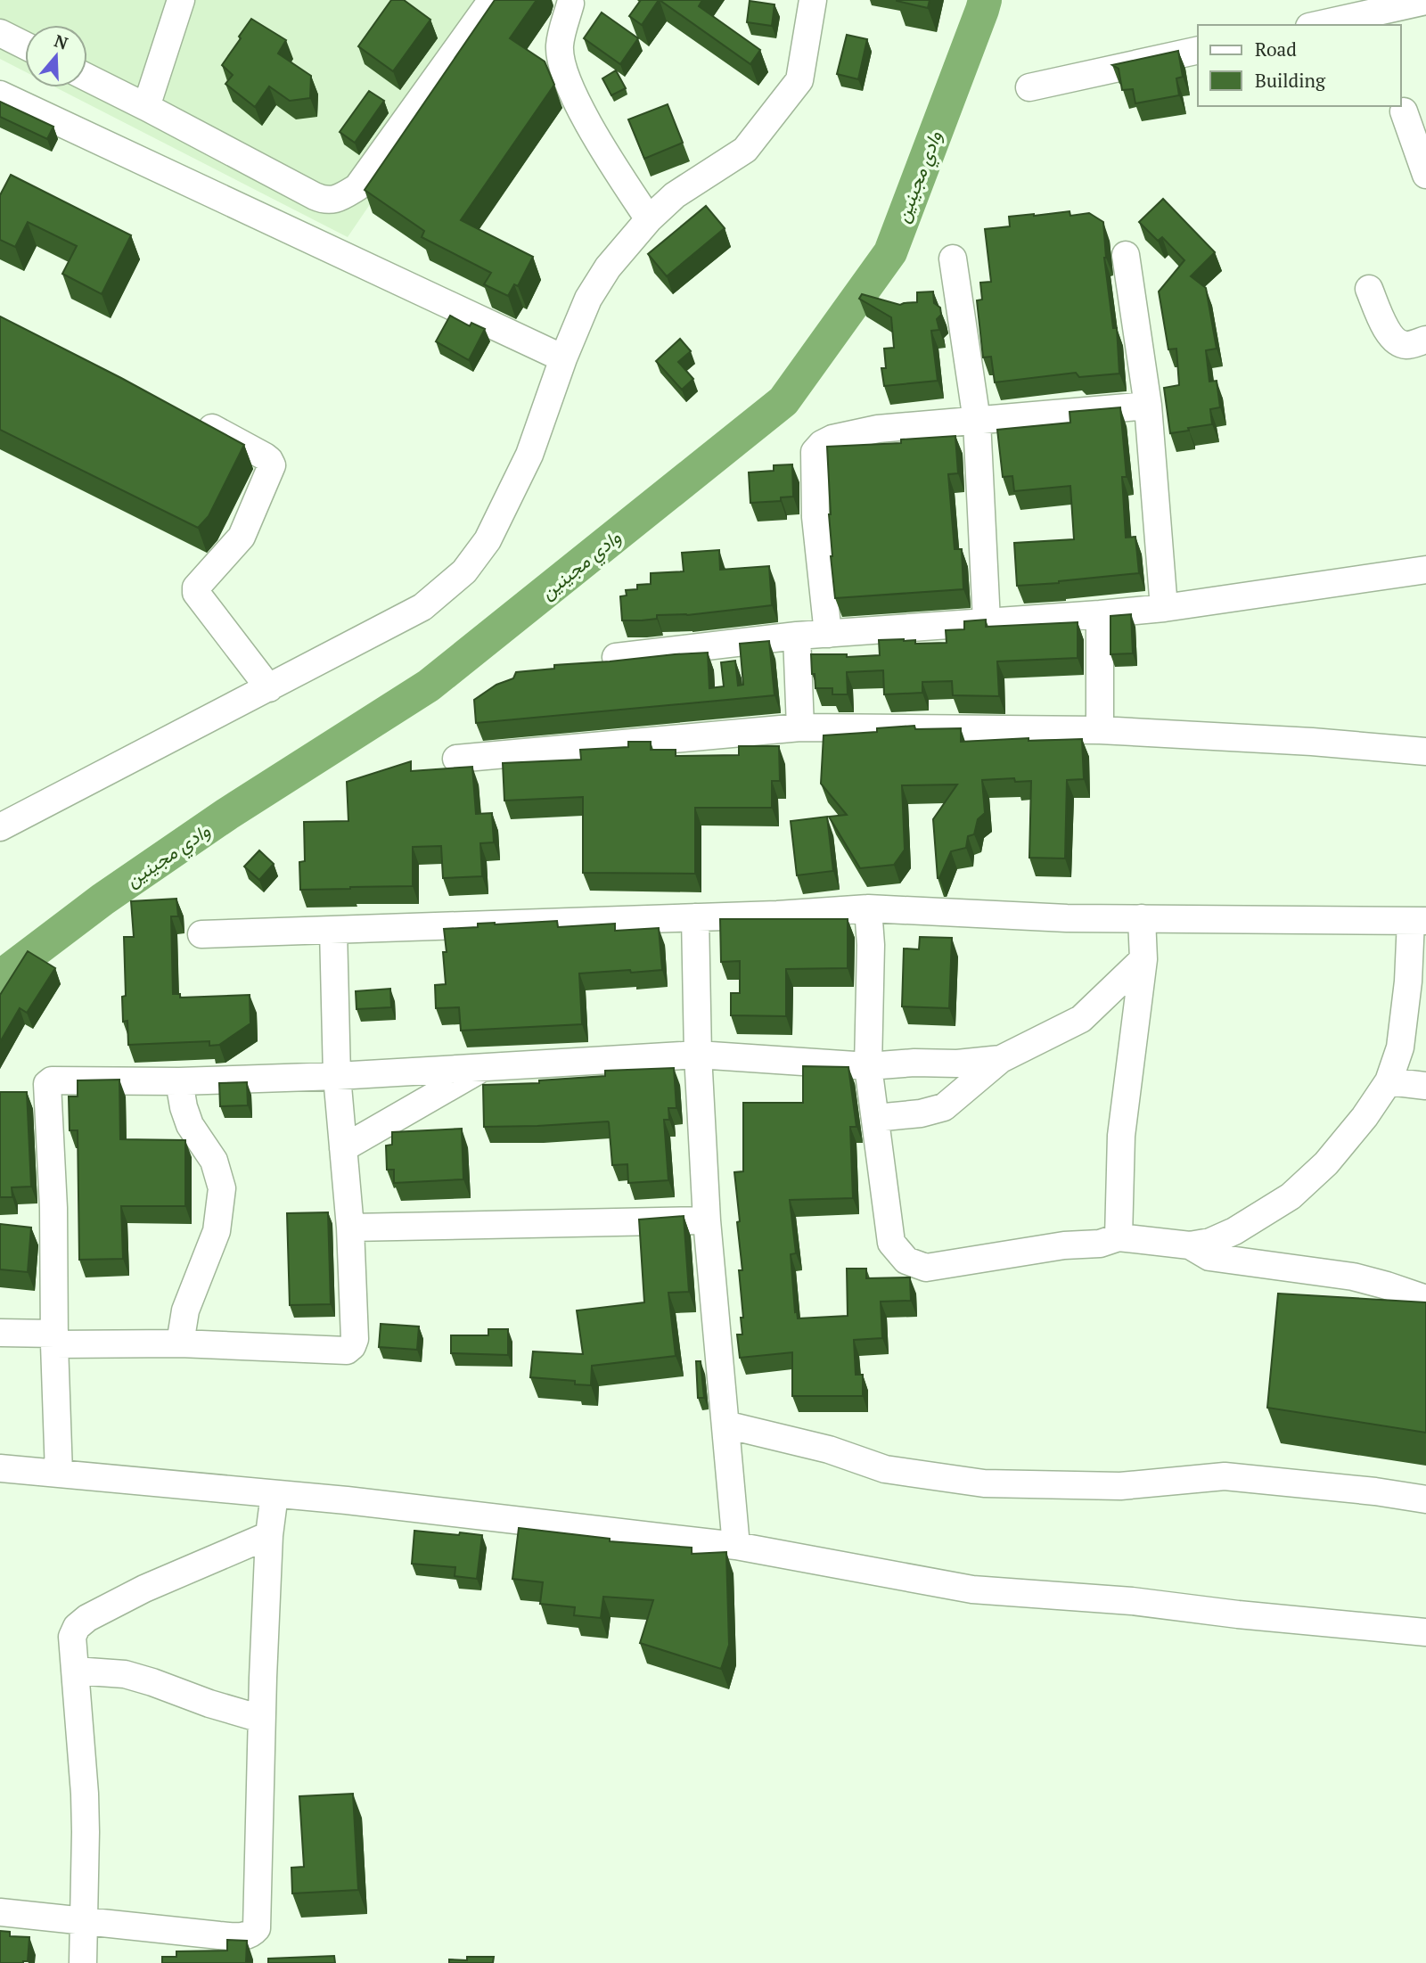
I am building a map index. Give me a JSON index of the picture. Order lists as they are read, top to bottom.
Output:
{
  "water": ["وادي مجينين"],
  "legend": ["Road", "Building"],
  "north": "top"
}
